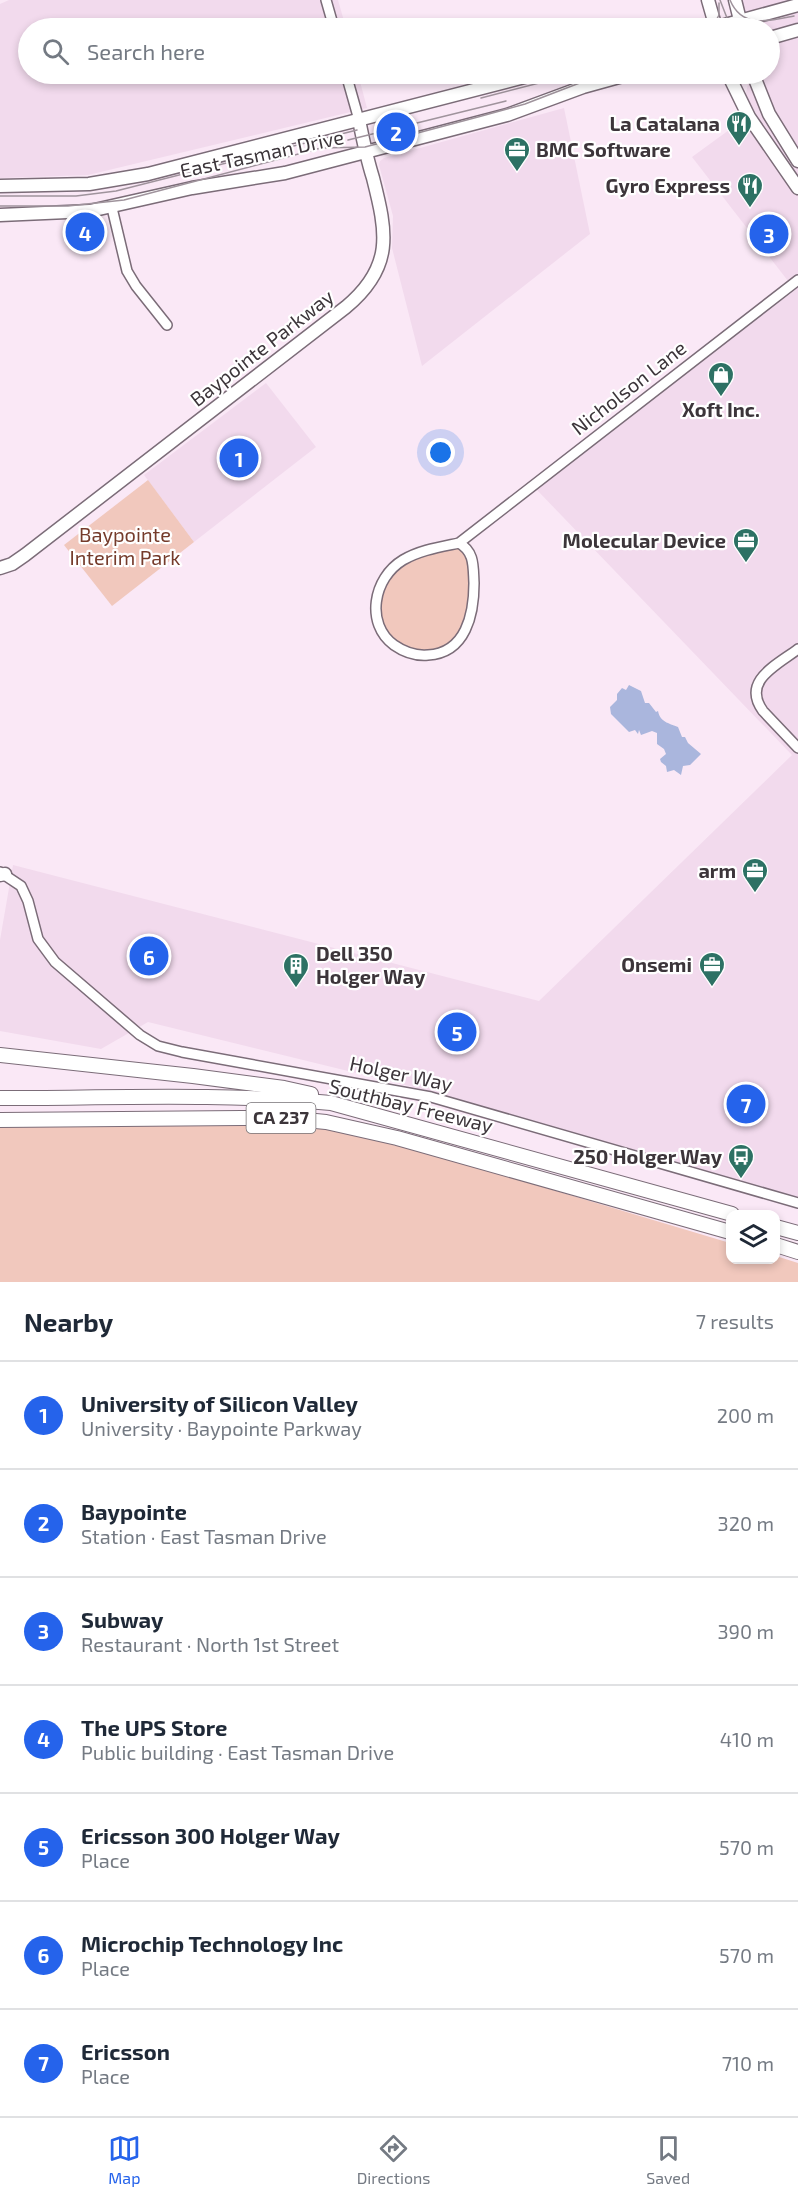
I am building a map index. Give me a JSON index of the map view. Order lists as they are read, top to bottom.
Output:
{
  "streets": {
    "highway": ["Southbay Freeway", "CA 237"],
    "main road": ["East Tasman Drive", "Baypointe Parkway"],
    "street": ["Nicholson Lane", "Holger Way"]
  },
  "crossings": [
    ["East Tasman Drive", "Baypointe Parkway"]
  ],
  "parks": ["Baypointe Interim Park"],
  "places": {
    "restaurant": ["La Catalana", "Gyro Express"],
    "office": [
      "BMC Software",
      "Molecular Device",
      "arm",
      "Onsemi"
    ],
    "shop": ["Xoft Inc."],
    "building": ["Dell 350 Holger Way"],
    "bus stop": ["250 Holger Way"]
  },
  "page": {
    "search": "Search here",
    "pins": [
      "2",
      "4",
      "3",
      "1",
      "6",
      "5",
      "7"
    ],
    "heading": ["Nearby", "7 results"],
    "list": [
      {
        "mark": "1",
        "name": "University of Silicon Valley",
        "note": "University · Baypointe Parkway",
        "value": "200 m"
      },
      {
        "mark": "2",
        "name": "Baypointe",
        "note": "Station · East Tasman Drive",
        "value": "320 m"
      },
      {
        "mark": "3",
        "name": "Subway",
        "note": "Restaurant · North 1st Street",
        "value": "390 m"
      },
      {
        "mark": "4",
        "name": "The UPS Store",
        "note": "Public building · East Tasman Drive",
        "value": "410 m"
      },
      {
        "mark": "5",
        "name": "Ericsson 300 Holger Way",
        "note": "Place",
        "value": "570 m"
      },
      {
        "mark": "6",
        "name": "Microchip Technology Inc",
        "note": "Place",
        "value": "570 m"
      },
      {
        "mark": "7",
        "name": "Ericsson",
        "note": "Place",
        "value": "710 m"
      }
    ],
    "nav": ["Map", "Directions", "Saved"]
  }
}
